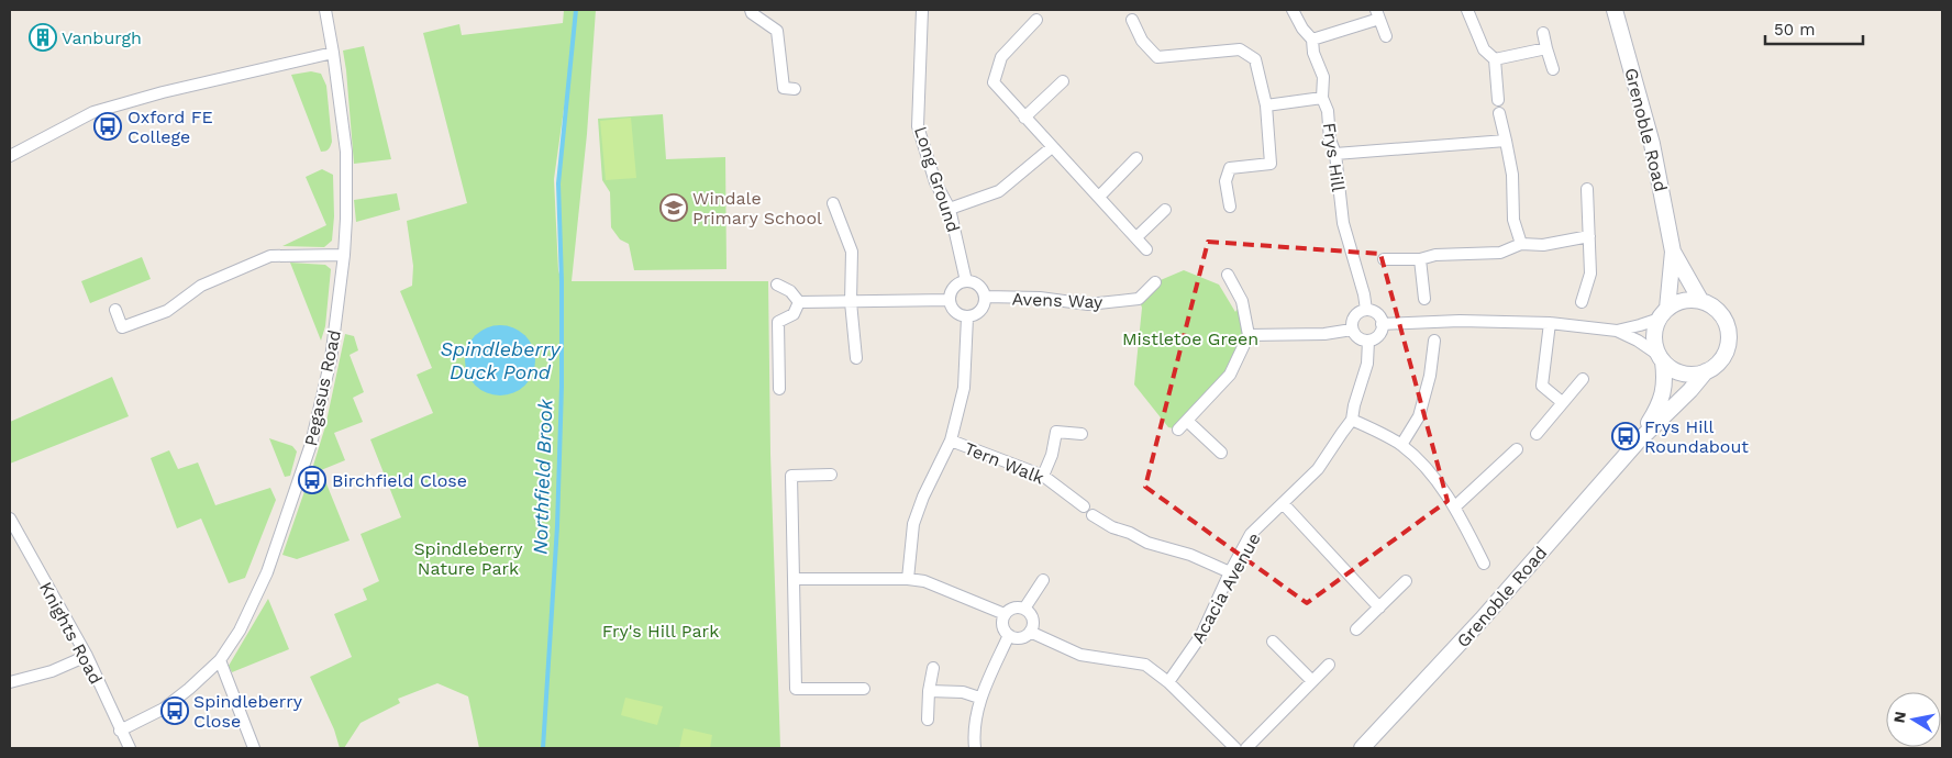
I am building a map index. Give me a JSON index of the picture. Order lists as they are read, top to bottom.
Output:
{
  "streets": {
    "street": [
      "Grenoble Road",
      "Frys Hill",
      "Long Ground",
      "Avens Way",
      "Pegasus Road",
      "Tern Walk",
      "Acacia Avenue",
      "Knights Road"
    ]
  },
  "crossings": [
    ["Frys Hill", "Acacia Avenue"],
    ["Long Ground", "Avens Way"],
    ["Pegasus Road", "Knights Road"]
  ],
  "water": ["Spindleberry Duck Pond", "Northfield Brook"],
  "parks": ["Mistletoe Green", "Spindleberry Nature Park", "Fry's Hill Park"],
  "places": {
    "building": ["Vanburgh"],
    "bus stop": [
      "Oxford FE College",
      "Frys Hill Roundabout",
      "Birchfield Close",
      "Spindleberry Close"
    ],
    "school or university": ["Windale Primary School"]
  },
  "scale_bar": "50 m",
  "north": "left"
}
